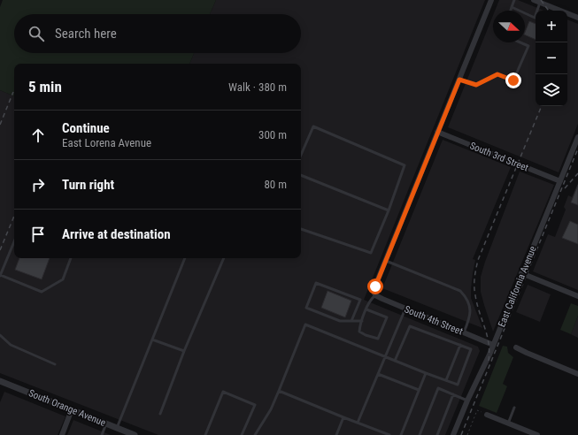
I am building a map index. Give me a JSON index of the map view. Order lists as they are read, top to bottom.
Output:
{
  "streets": {
    "street": [
      "South 3rd Street",
      "East California Avenue",
      "South 4th Street",
      "South Orange Avenue"
    ]
  },
  "crossings": [
    ["South 3rd Street", "East California Avenue"],
    ["East California Avenue", "South 4th Street"]
  ],
  "north": "right",
  "page": {
    "map_buttons": ["+", "−"],
    "search": "Search here",
    "heading": ["5 min", "Walk · 380 m"],
    "list": [
      ["Continue", "East Lorena Avenue", "300 m"],
      ["Turn right", "80 m"],
      "Arrive at destination"
    ]
  }
}
